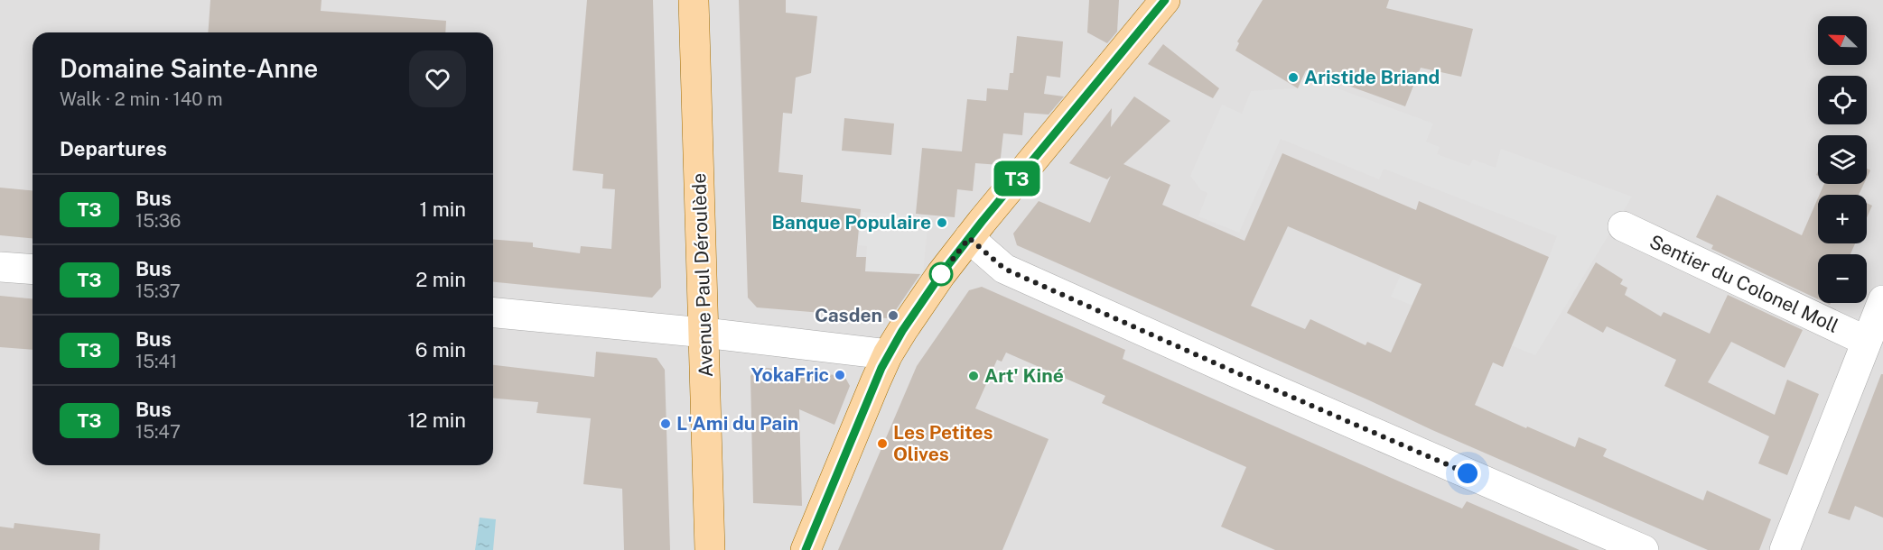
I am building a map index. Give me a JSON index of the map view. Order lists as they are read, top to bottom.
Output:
{
  "streets": {
    "main road": ["Avenue Paul Déroulède"],
    "street": ["Sentier du Colonel Moll"]
  },
  "places": [
    "Aristide Briand",
    "Banque Populaire",
    "Casden",
    "YokaFric",
    "Art' Kiné",
    "L'Ami du Pain",
    "Les Petites Olives"
  ],
  "lines": ["bus line T3"],
  "north": "top left",
  "page": {
    "on_map": "T3",
    "map_buttons": ["+", "−"],
    "heading": [
      ["Domaine Sainte-Anne", "Walk · 2 min · 140 m"],
      "Departures"
    ],
    "list": [
      {
        "mark": "T3",
        "name": "Bus",
        "note": "15:36",
        "value": "1 min"
      },
      {
        "mark": "T3",
        "name": "Bus",
        "note": "15:37",
        "value": "2 min"
      },
      {
        "mark": "T3",
        "name": "Bus",
        "note": "15:41",
        "value": "6 min"
      },
      {
        "mark": "T3",
        "name": "Bus",
        "note": "15:47",
        "value": "12 min"
      }
    ]
  }
}
